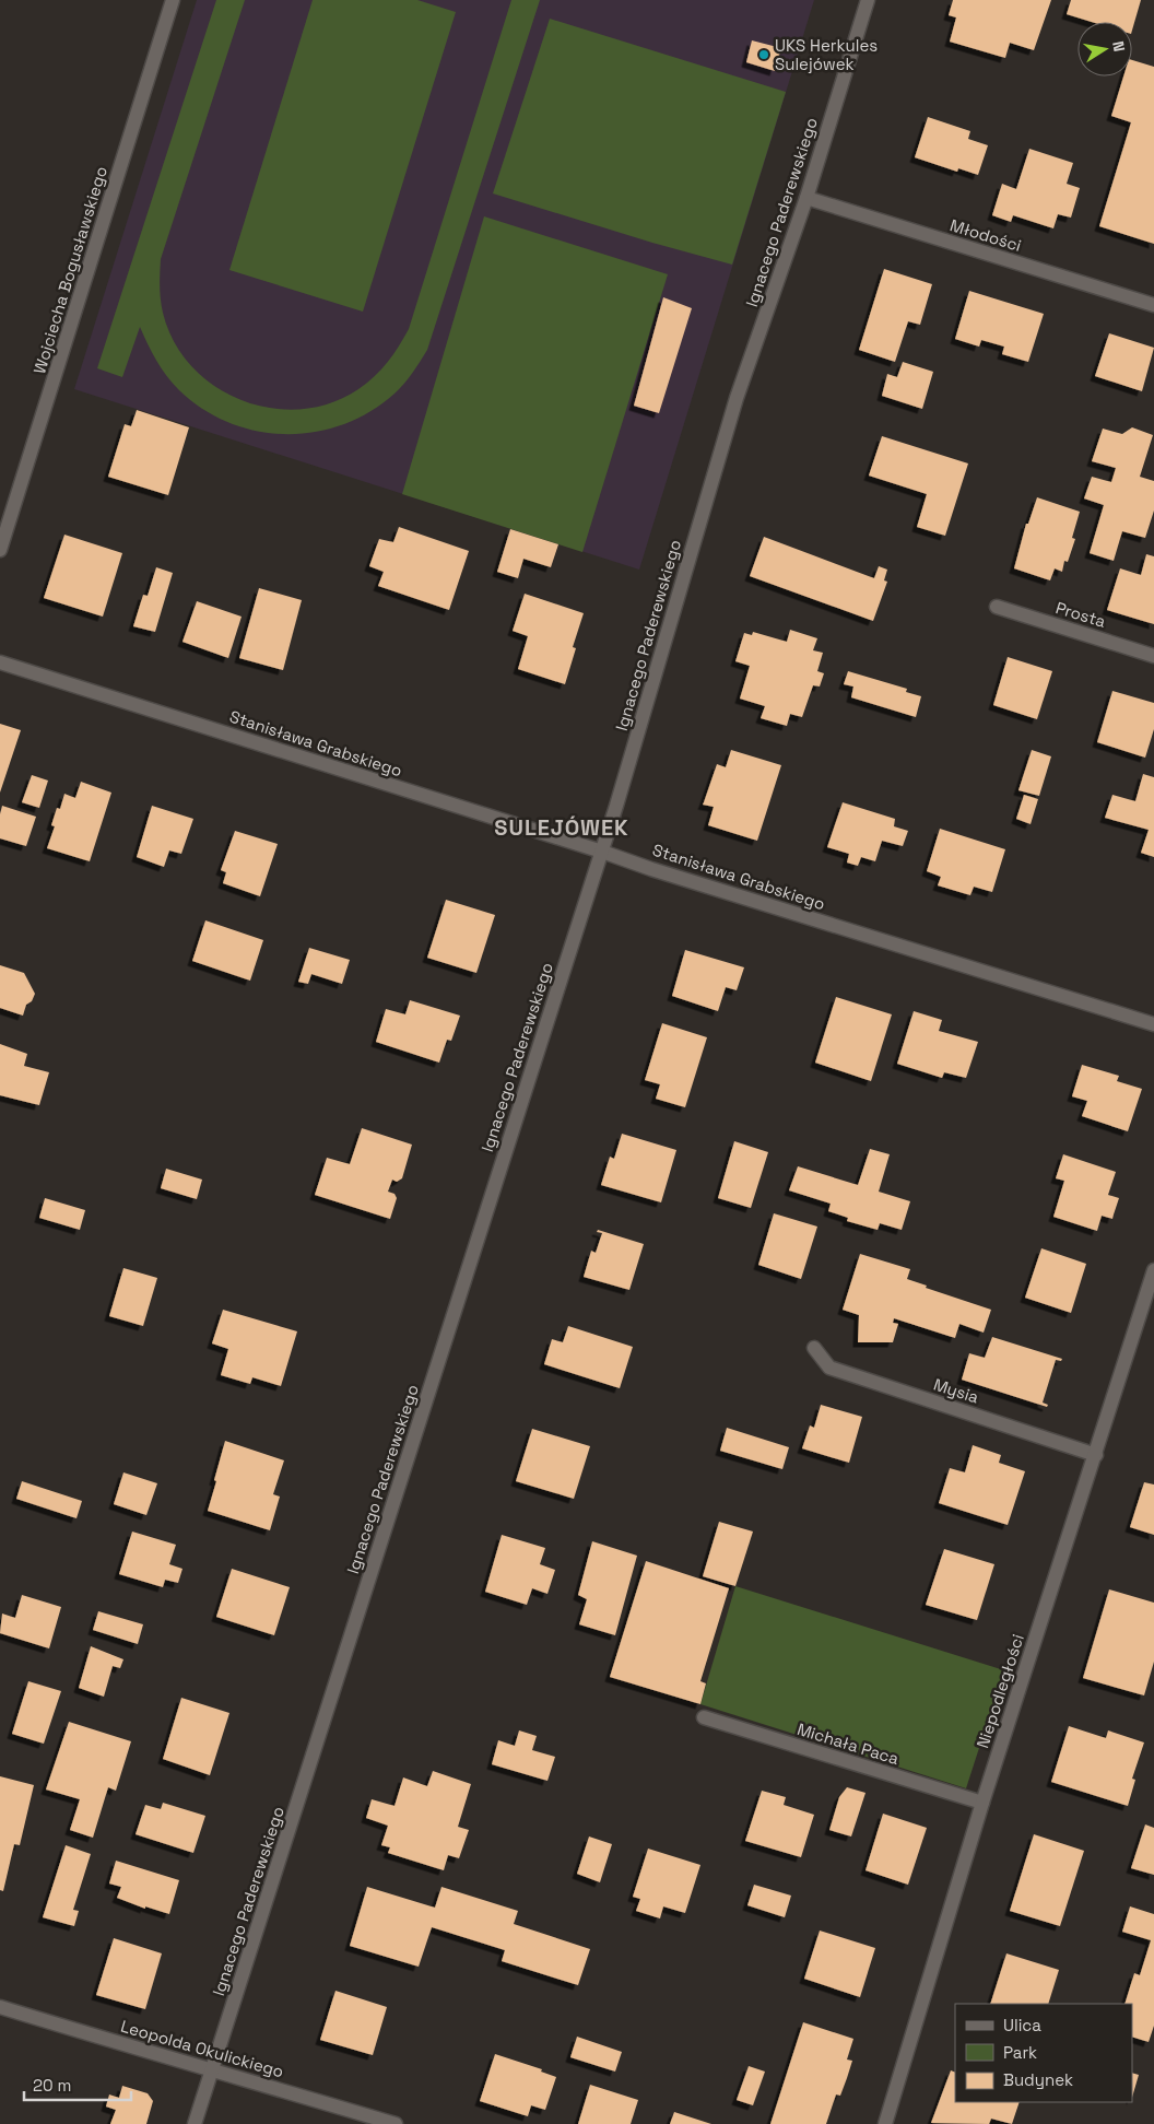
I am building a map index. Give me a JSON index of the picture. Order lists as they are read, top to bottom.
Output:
{
  "streets": {
    "street": [
      "Ignacego Paderewskiego",
      "Młodości",
      "Wojciecha Bogusławskiego",
      "Prosta",
      "Stanisława Grabskiego",
      "Mysia",
      "Niepodległości",
      "Michała Paca",
      "Leopolda Okulickiego"
    ]
  },
  "crossings": [
    ["Ignacego Paderewskiego", "Młodości"],
    ["Ignacego Paderewskiego", "Stanisława Grabskiego"],
    ["Ignacego Paderewskiego", "Leopolda Okulickiego"],
    ["Mysia", "Niepodległości"],
    ["Niepodległości", "Michała Paca"]
  ],
  "districts": ["SULEJÓWEK"],
  "places": ["UKS Herkules Sulejówek"],
  "legend": ["Ulica", "Park", "Budynek"],
  "scale_bar": "20 m",
  "north": "right"
}
